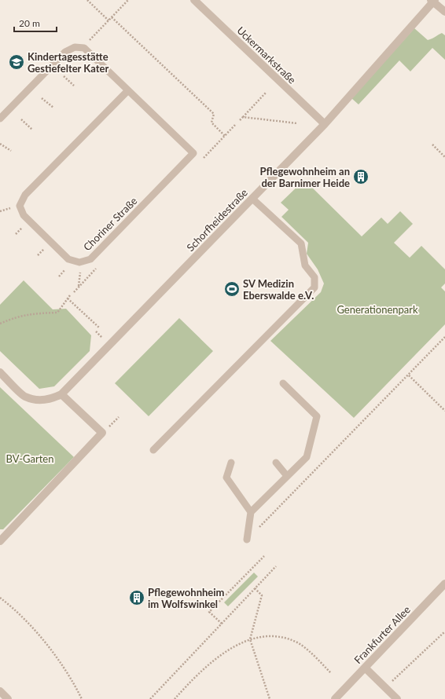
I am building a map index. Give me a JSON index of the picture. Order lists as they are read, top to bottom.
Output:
{
  "streets": {
    "street": ["Uckermarkstraße", "Schorfheidestraße", "Frankfurter Allee"],
    "lane": ["Choriner Straße"]
  },
  "crossings": [
    ["Uckermarkstraße", "Schorfheidestraße"]
  ],
  "parks": ["Generationenpark", "BV-Garten"],
  "places": {
    "school or university": ["Kindertagesstätte Gestiefelter Kater"],
    "building": ["Pflegewohnheim an der Barnimer Heide", "Pflegewohnheim im Wolfswinkel"],
    "sports": ["SV Medizin Eberswalde e.V."]
  },
  "scale_bar": "20 m"
}
